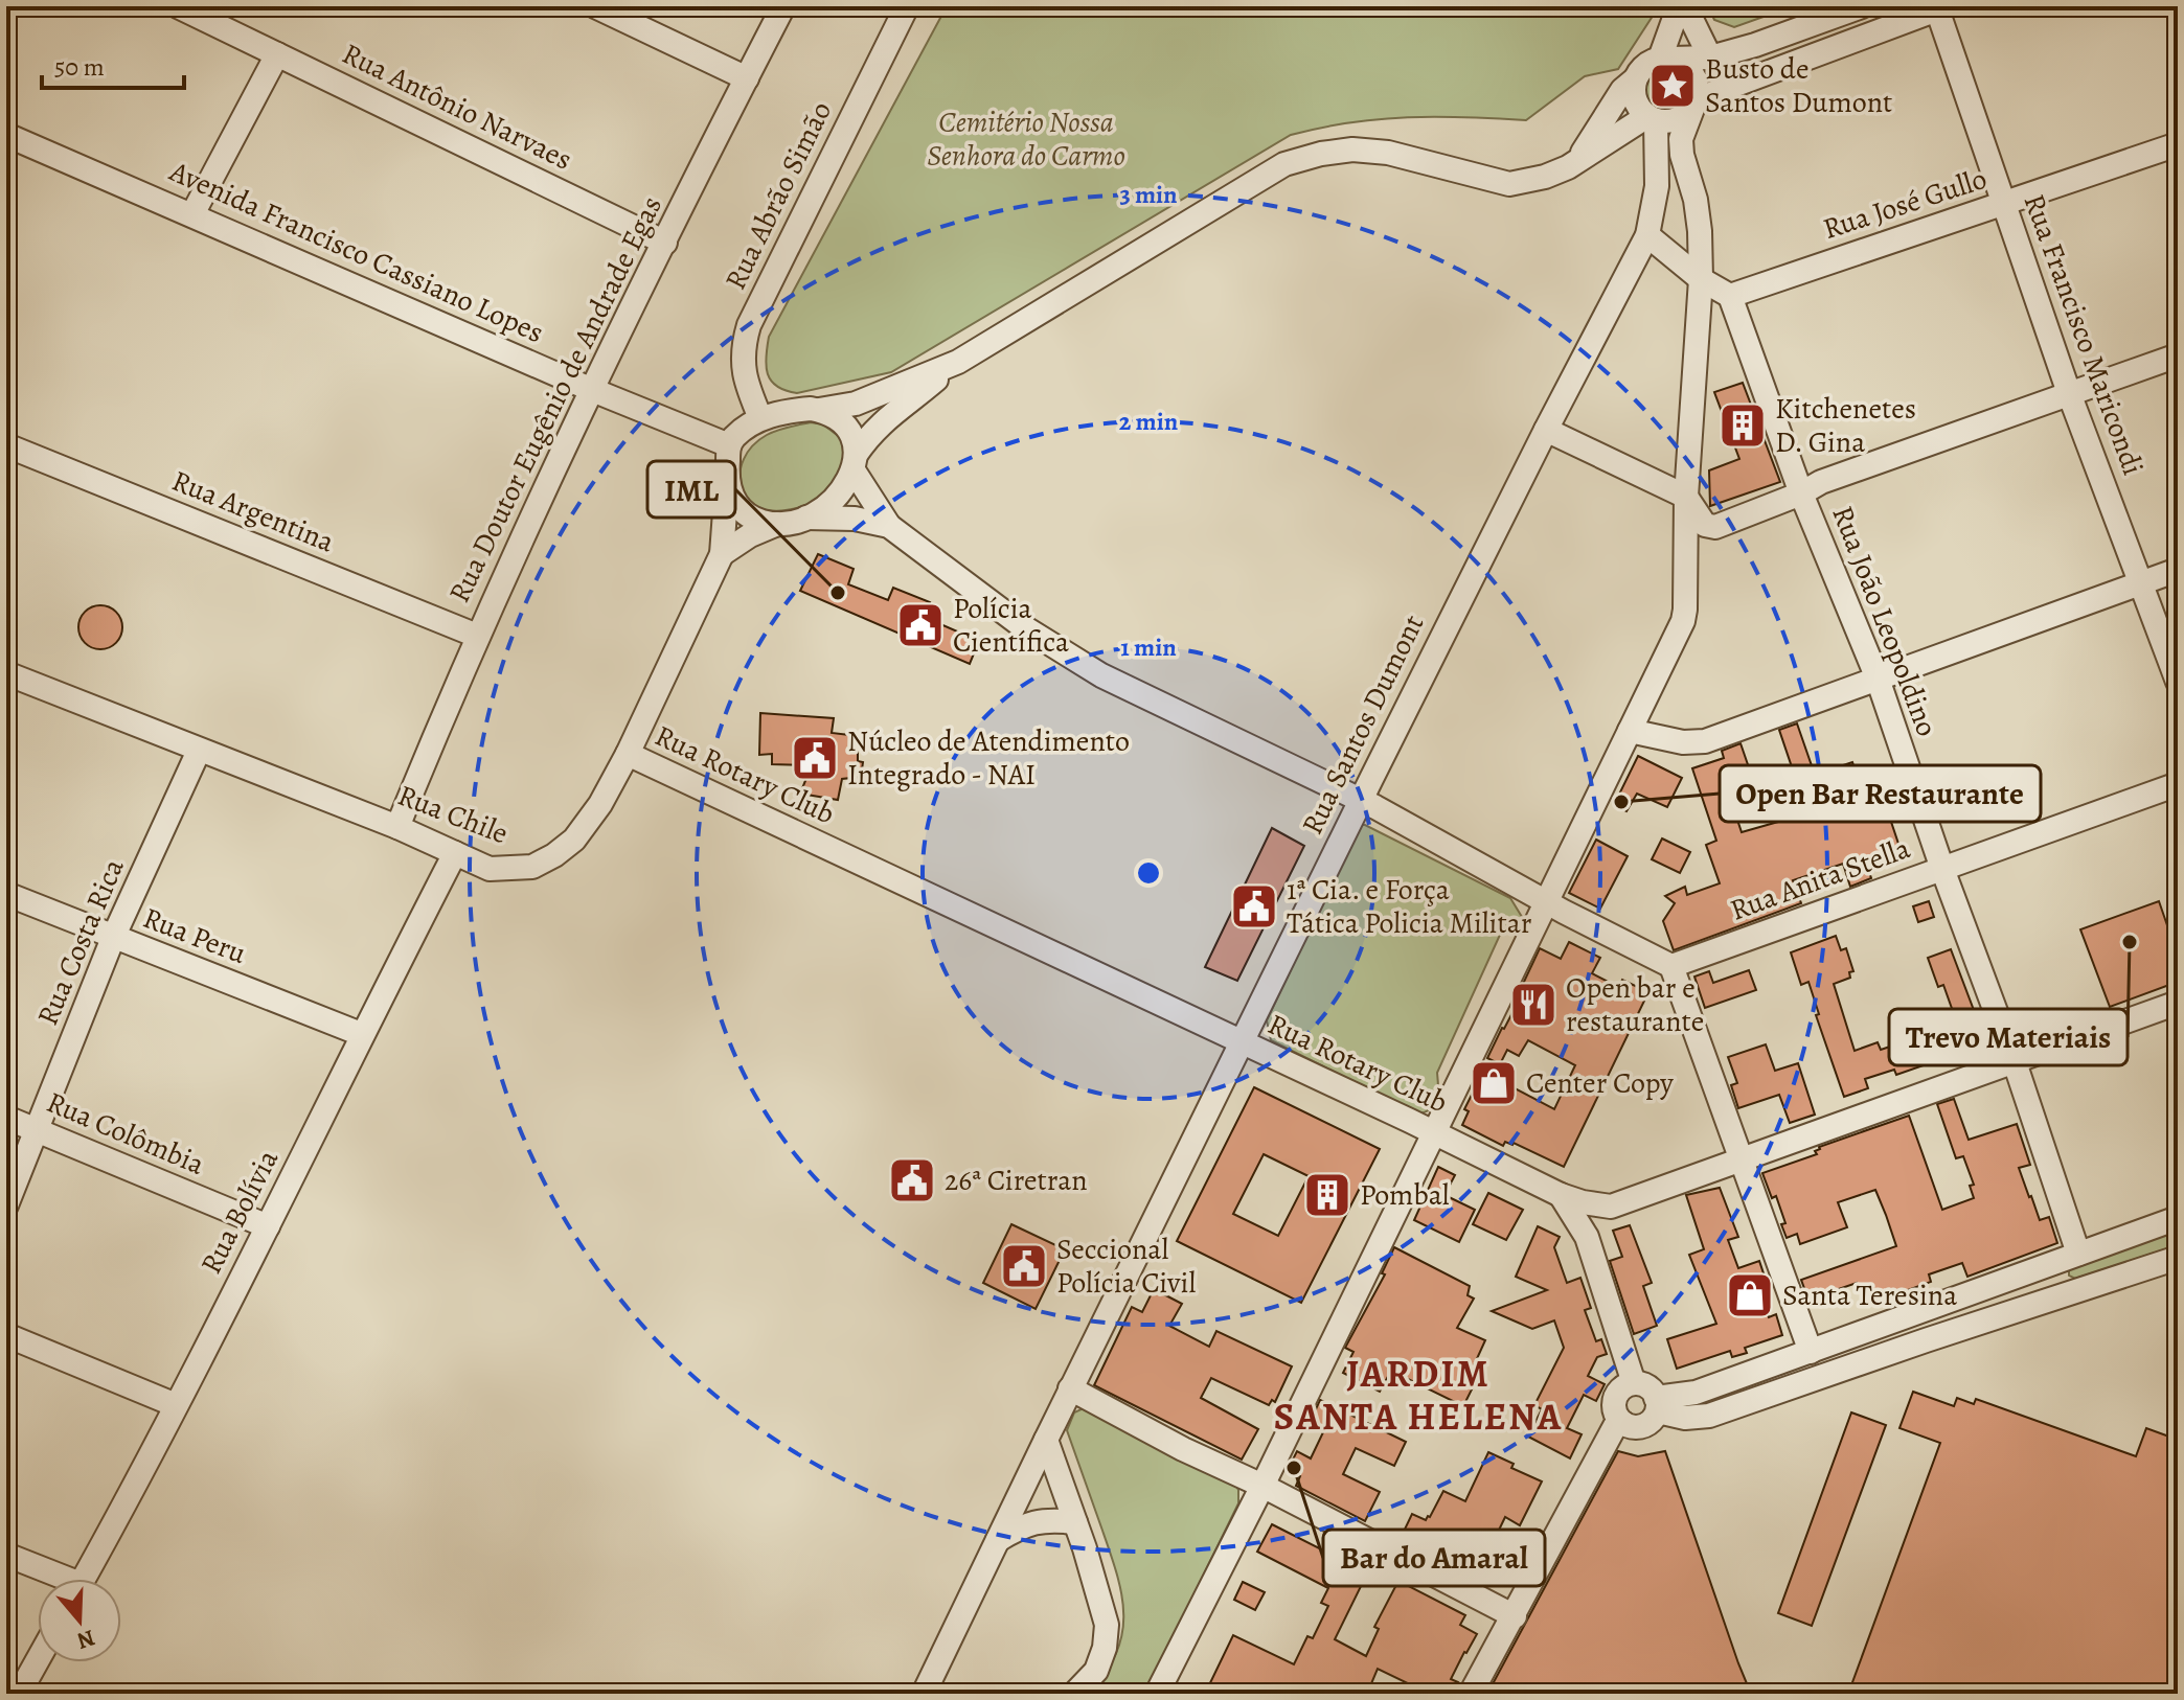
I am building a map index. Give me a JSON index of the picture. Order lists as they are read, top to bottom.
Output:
{
  "streets": {
    "street": [
      "Rua Antônio Narvaes",
      "Rua Abrão Simão",
      "Rua José Gullo",
      "Avenida Francisco Cassiano Lopes",
      "Rua Francisco Maricondi",
      "Rua Doutor Eugênio de Andrade Egas",
      "Rua Argentina",
      "Rua João Leopoldino",
      "Rua Santos Dumont",
      "Rua Rotary Club",
      "Rua Chile",
      "Rua Anita Stella",
      "Rua Peru",
      "Rua Costa Rica",
      "Rua Colômbia",
      "Rua Bolívia"
    ]
  },
  "crossings": [
    ["Rua Antônio Narvaes", "Rua Doutor Eugênio de Andrade Egas"],
    ["Rua Abrão Simão", "Avenida Francisco Cassiano Lopes"],
    ["Rua José Gullo", "Rua Francisco Maricondi"],
    ["Rua José Gullo", "Rua João Leopoldino"],
    ["Avenida Francisco Cassiano Lopes", "Rua Doutor Eugênio de Andrade Egas"],
    ["Rua Doutor Eugênio de Andrade Egas", "Rua Argentina"],
    ["Rua Doutor Eugênio de Andrade Egas", "Rua Chile"],
    ["Rua João Leopoldino", "Rua Anita Stella"],
    ["Rua Santos Dumont", "Rua Rotary Club"],
    ["Rua Rotary Club", "Rua Chile"],
    ["Rua Chile", "Rua Costa Rica"],
    ["Rua Chile", "Rua Bolívia"],
    ["Rua Peru", "Rua Costa Rica"],
    ["Rua Peru", "Rua Bolívia"],
    ["Rua Costa Rica", "Rua Colômbia"],
    ["Rua Colômbia", "Rua Bolívia"]
  ],
  "districts": ["JARDIM SANTA HELENA"],
  "parks": ["Cemitério Nossa Senhora do Carmo"],
  "places": {
    "place": ["Busto de Santos Dumont"],
    "building": ["Kitchenetes D. Gina", "Pombal"],
    "other": [
      "IML",
      "Open Bar Restaurante",
      "Trevo Materiais",
      "Bar do Amaral"
    ],
    "public building": [
      "Polícia Científica",
      "Núcleo de Atendimento Integrado - NAI",
      "1ª Cia. e Força Tática Policia Militar",
      "26ª Ciretran",
      "Seccional Polícia Civil"
    ],
    "restaurant": ["Open bar e restaurante"],
    "shop": ["Center Copy", "Santa Teresina"]
  },
  "scale_bar": "50 m",
  "north": "bottom",
  "rings": ["3 min", "2 min", "1 min"]
}
